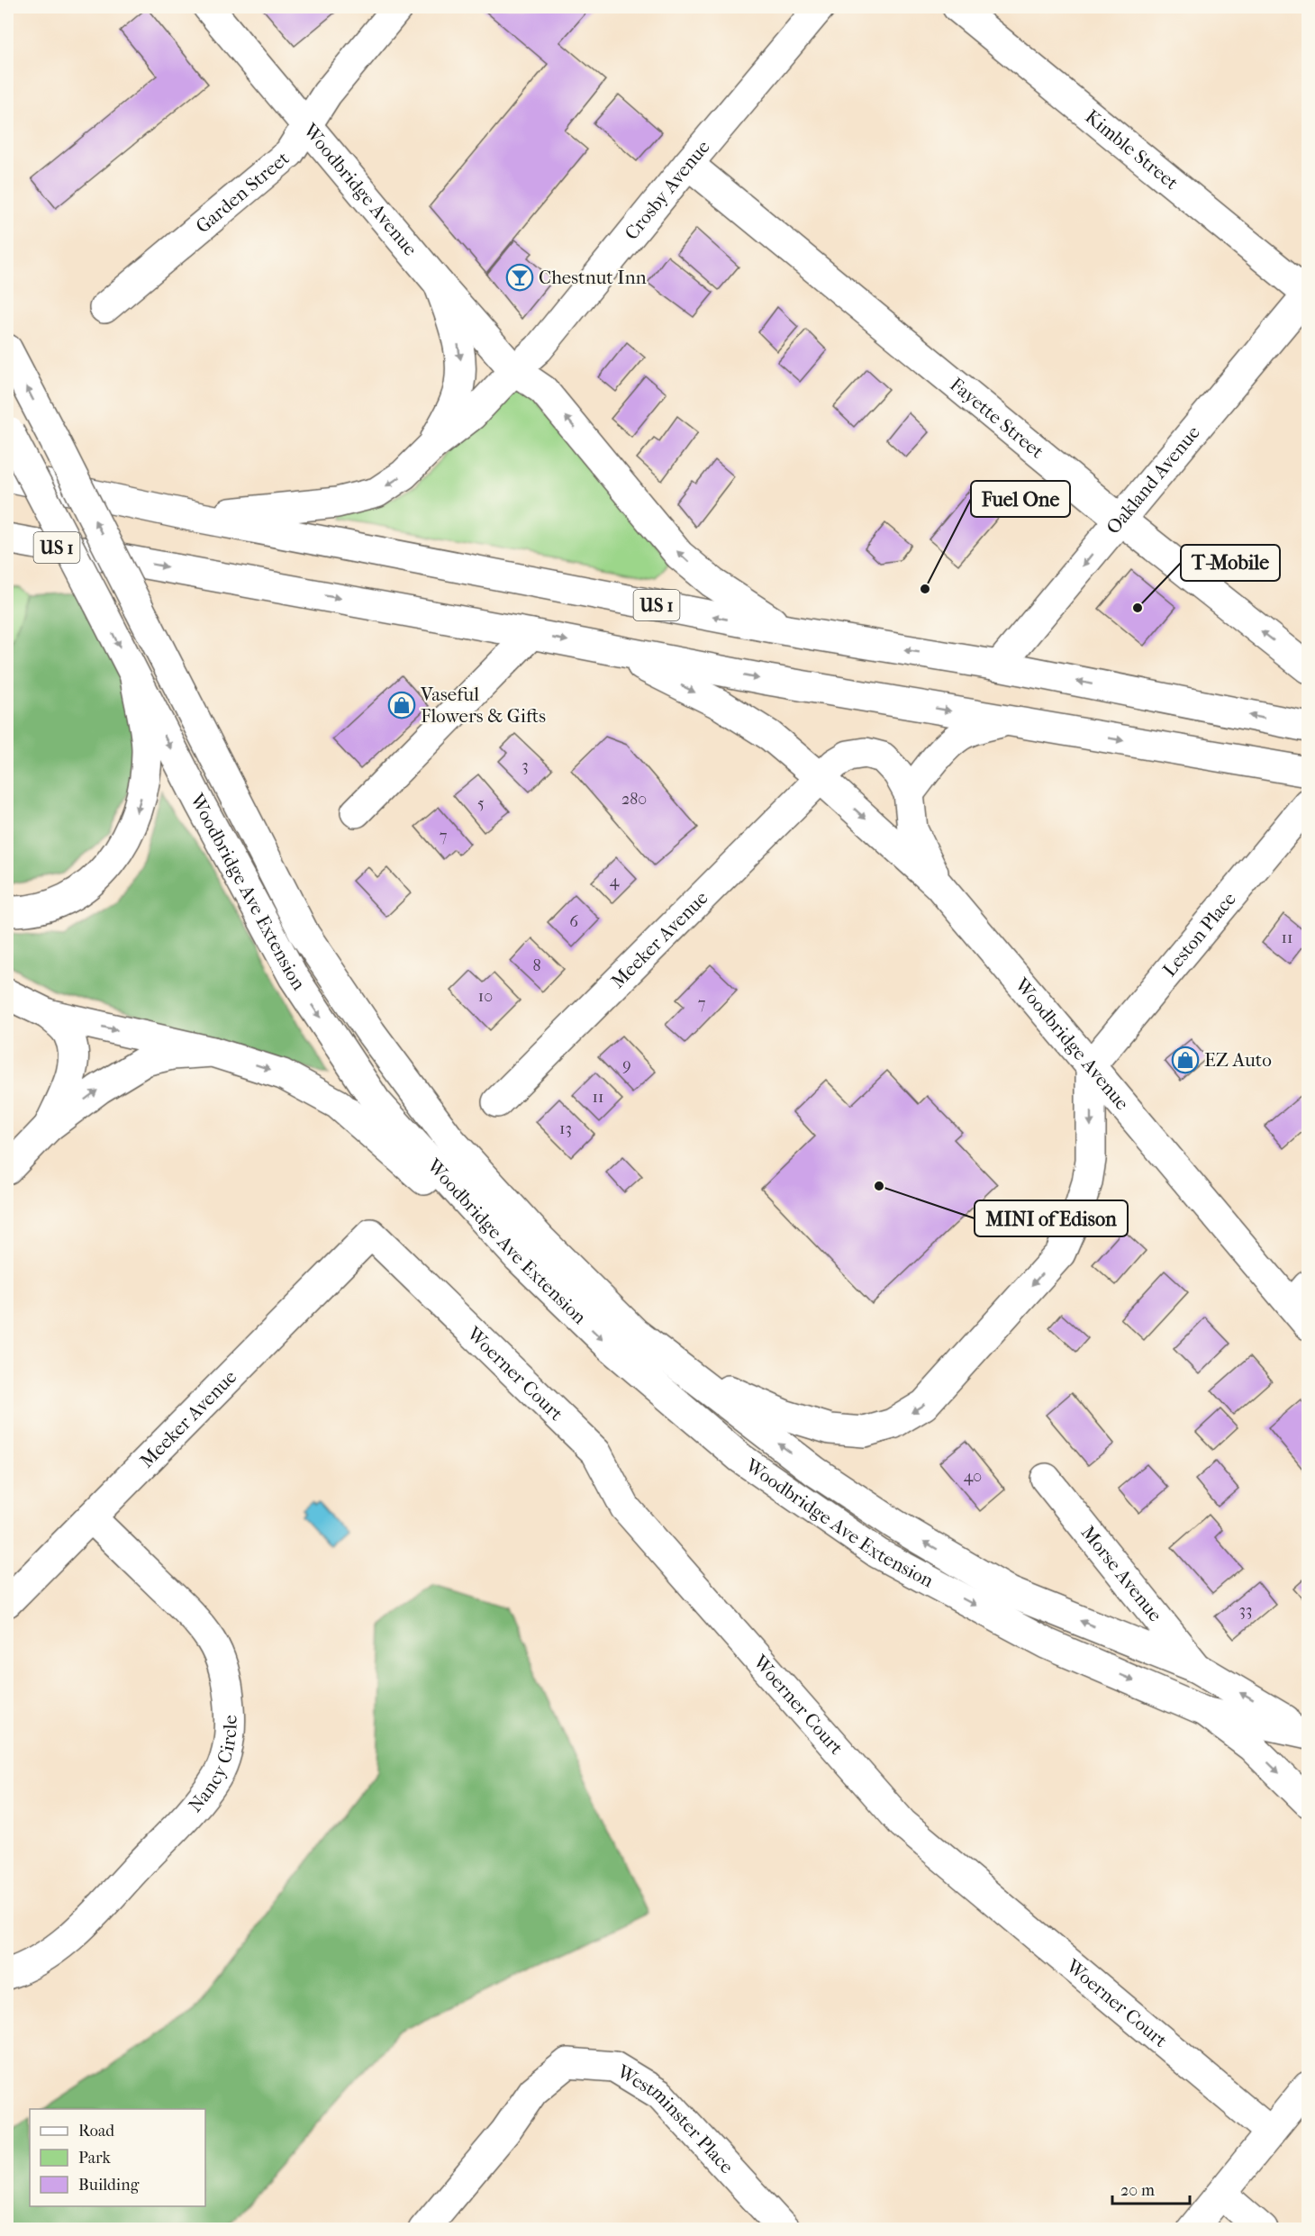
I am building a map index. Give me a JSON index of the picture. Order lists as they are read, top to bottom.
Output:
{
  "streets": {
    "main road": [
      "Kimble Street",
      "Woodbridge Avenue",
      "Crosby Avenue",
      "Garden Street",
      "Fayette Street",
      "Oakland Avenue",
      "US 1",
      "Woodbridge Ave Extension",
      "Leston Place",
      "Meeker Avenue",
      "Woerner Court",
      "Morse Avenue",
      "Nancy Circle",
      "Westminster Place"
    ]
  },
  "crossings": [
    ["Kimble Street", "Oakland Avenue"],
    ["Woodbridge Avenue", "Crosby Avenue"],
    ["Woodbridge Avenue", "Garden Street"],
    ["Woodbridge Avenue", "US 1"],
    ["Woodbridge Avenue", "Leston Place"],
    ["Woodbridge Avenue", "Meeker Avenue"],
    ["Crosby Avenue", "Fayette Street"],
    ["Fayette Street", "Oakland Avenue"],
    ["Oakland Avenue", "US 1"],
    ["Woodbridge Ave Extension", "Morse Avenue"],
    ["Meeker Avenue", "Woerner Court"],
    ["Meeker Avenue", "Nancy Circle"]
  ],
  "one_way": ["Oakland Avenue"],
  "places": {
    "bar": ["Chestnut Inn"],
    "other": ["Fuel One", "T-Mobile", "MINI of Edison"],
    "shop": ["Vaseful Flowers & Gifts", "EZ Auto"]
  },
  "house_numbers": [
    "3",
    "280",
    "5",
    "7",
    "4",
    "6",
    "11",
    "8",
    "10",
    "7",
    "9",
    "11",
    "13",
    "40",
    "33"
  ],
  "legend": ["Road", "Park", "Building"],
  "scale_bar": "20 m"
}
